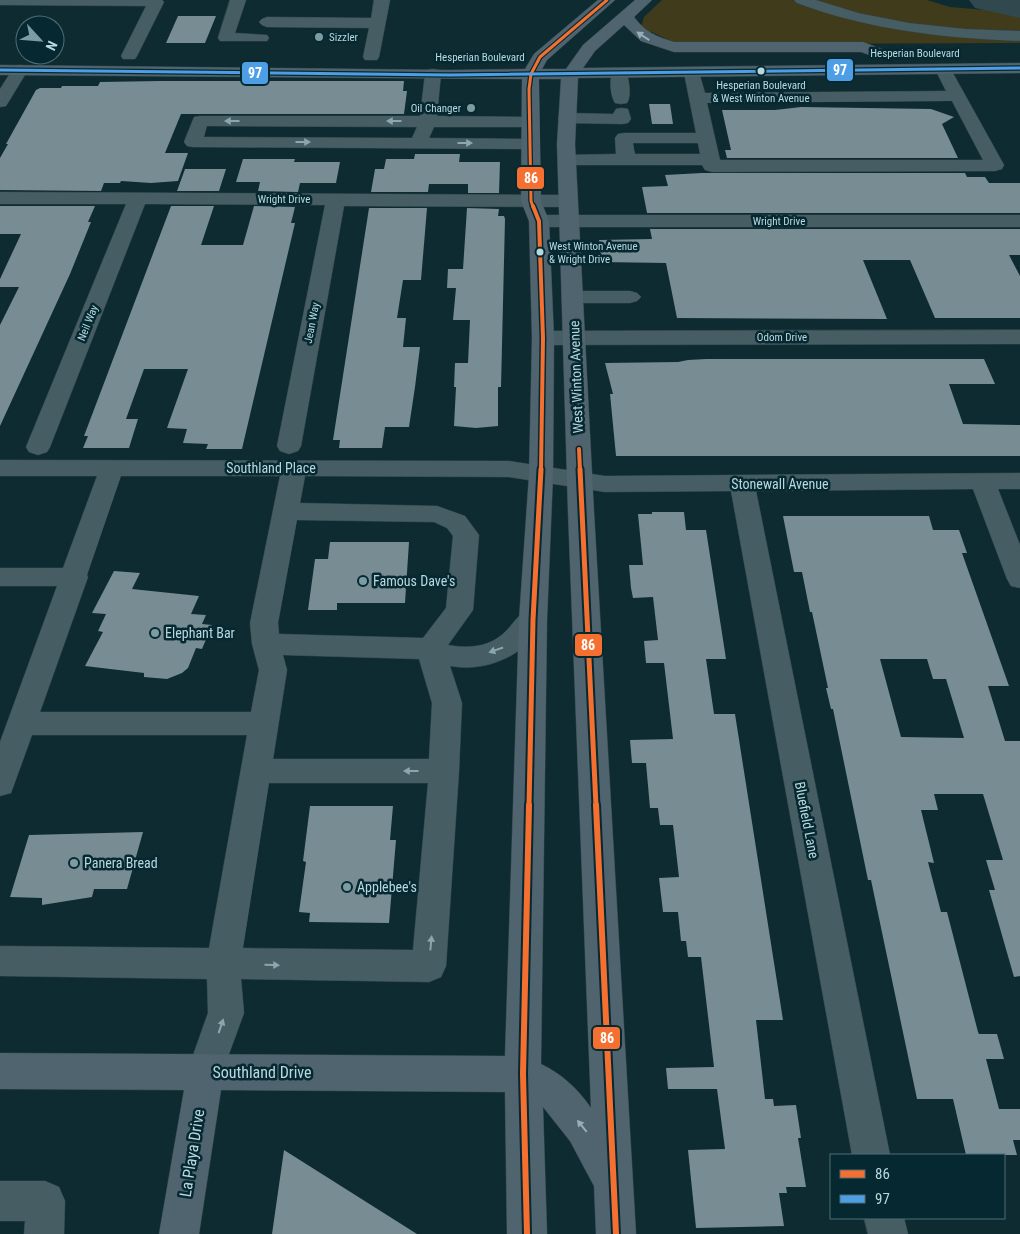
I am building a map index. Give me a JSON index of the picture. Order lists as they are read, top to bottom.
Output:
{
  "streets": {
    "main road": [
      "Hesperian Boulevard",
      "West Winton Avenue",
      "Southland Drive",
      "La Playa Drive"
    ],
    "street": [
      "Wright Drive",
      "Neil Way",
      "Jean Way",
      "Odom Drive",
      "Southland Place",
      "Stonewall Avenue",
      "Bluefield Lane"
    ]
  },
  "crossings": [
    ["Hesperian Boulevard", "West Winton Avenue"],
    ["Wright Drive", "Neil Way"],
    ["Wright Drive", "Jean Way"],
    ["Wright Drive", "West Winton Avenue"],
    ["Jean Way", "Southland Place"],
    ["Jean Way", "Southland Drive"],
    ["Jean Way", "La Playa Drive"],
    ["Odom Drive", "West Winton Avenue"],
    ["West Winton Avenue", "Stonewall Avenue"],
    ["Southland Place", "Stonewall Avenue"],
    ["Stonewall Avenue", "Bluefield Lane"],
    ["Southland Drive", "La Playa Drive"]
  ],
  "places": [
    "Sizzler",
    "Hesperian Boulevard & West Winton Avenue",
    "Oil Changer",
    "West Winton Avenue & Wright Drive",
    "Famous Dave's",
    "Elephant Bar",
    "Panera Bread",
    "Applebee's"
  ],
  "lines": ["transit line 86", "transit line 97"],
  "legend": ["86", "97"],
  "north": "bottom right"
}
